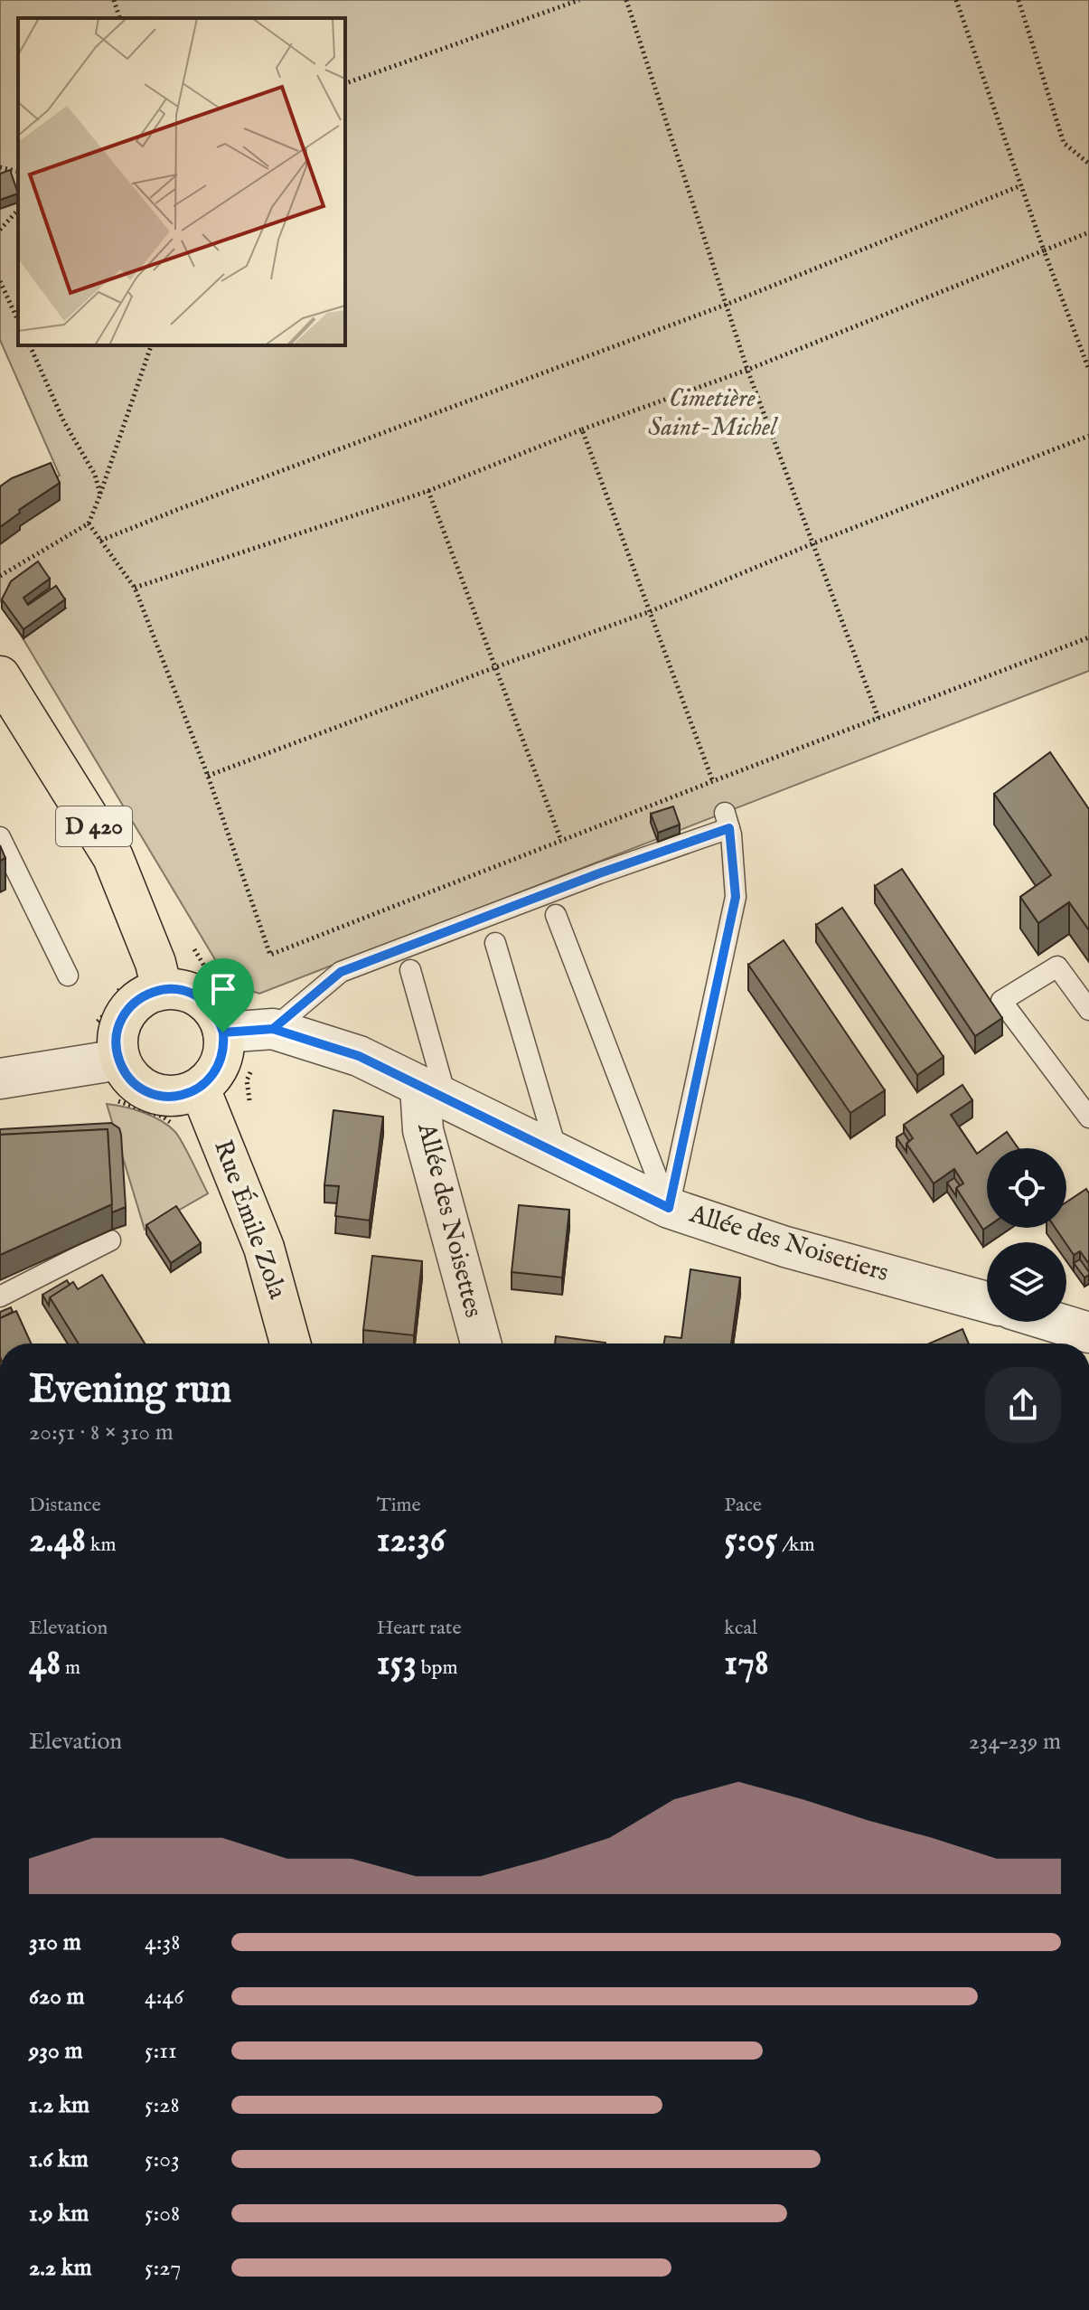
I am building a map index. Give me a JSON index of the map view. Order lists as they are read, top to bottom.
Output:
{
  "streets": {
    "main road": ["D 420", "Rue Émile Zola"],
    "street": ["Allée des Noisettes", "Allée des Noisetiers"]
  },
  "crossings": [
    ["D 420", "Rue Émile Zola"],
    ["D 420", "Allée des Noisetiers"],
    ["Rue Émile Zola", "Allée des Noisetiers"],
    ["Allée des Noisettes", "Allée des Noisetiers"]
  ],
  "parks": ["Cimetière Saint-Michel"],
  "page": {
    "heading": ["Evening run", "20:51 · 8 × 310 m"],
    "stats": [
      ["Distance", "2.48 km"],
      ["Time", "12:36"],
      ["Pace", "5:05 /km"],
      ["Elevation", "48 m"],
      ["Heart rate", "153 bpm"],
      ["kcal", "178"]
    ],
    "chart": ["Elevation", "234–239 m"],
    "list": [
      {
        "name": "310 m",
        "note": "4:38"
      },
      {
        "name": "620 m",
        "note": "4:46"
      },
      {
        "name": "930 m",
        "note": "5:11"
      },
      {
        "name": "1.2 km",
        "note": "5:28"
      },
      {
        "name": "1.6 km",
        "note": "5:03"
      },
      {
        "name": "1.9 km",
        "note": "5:08"
      },
      {
        "name": "2.2 km",
        "note": "5:27"
      }
    ]
  }
}
